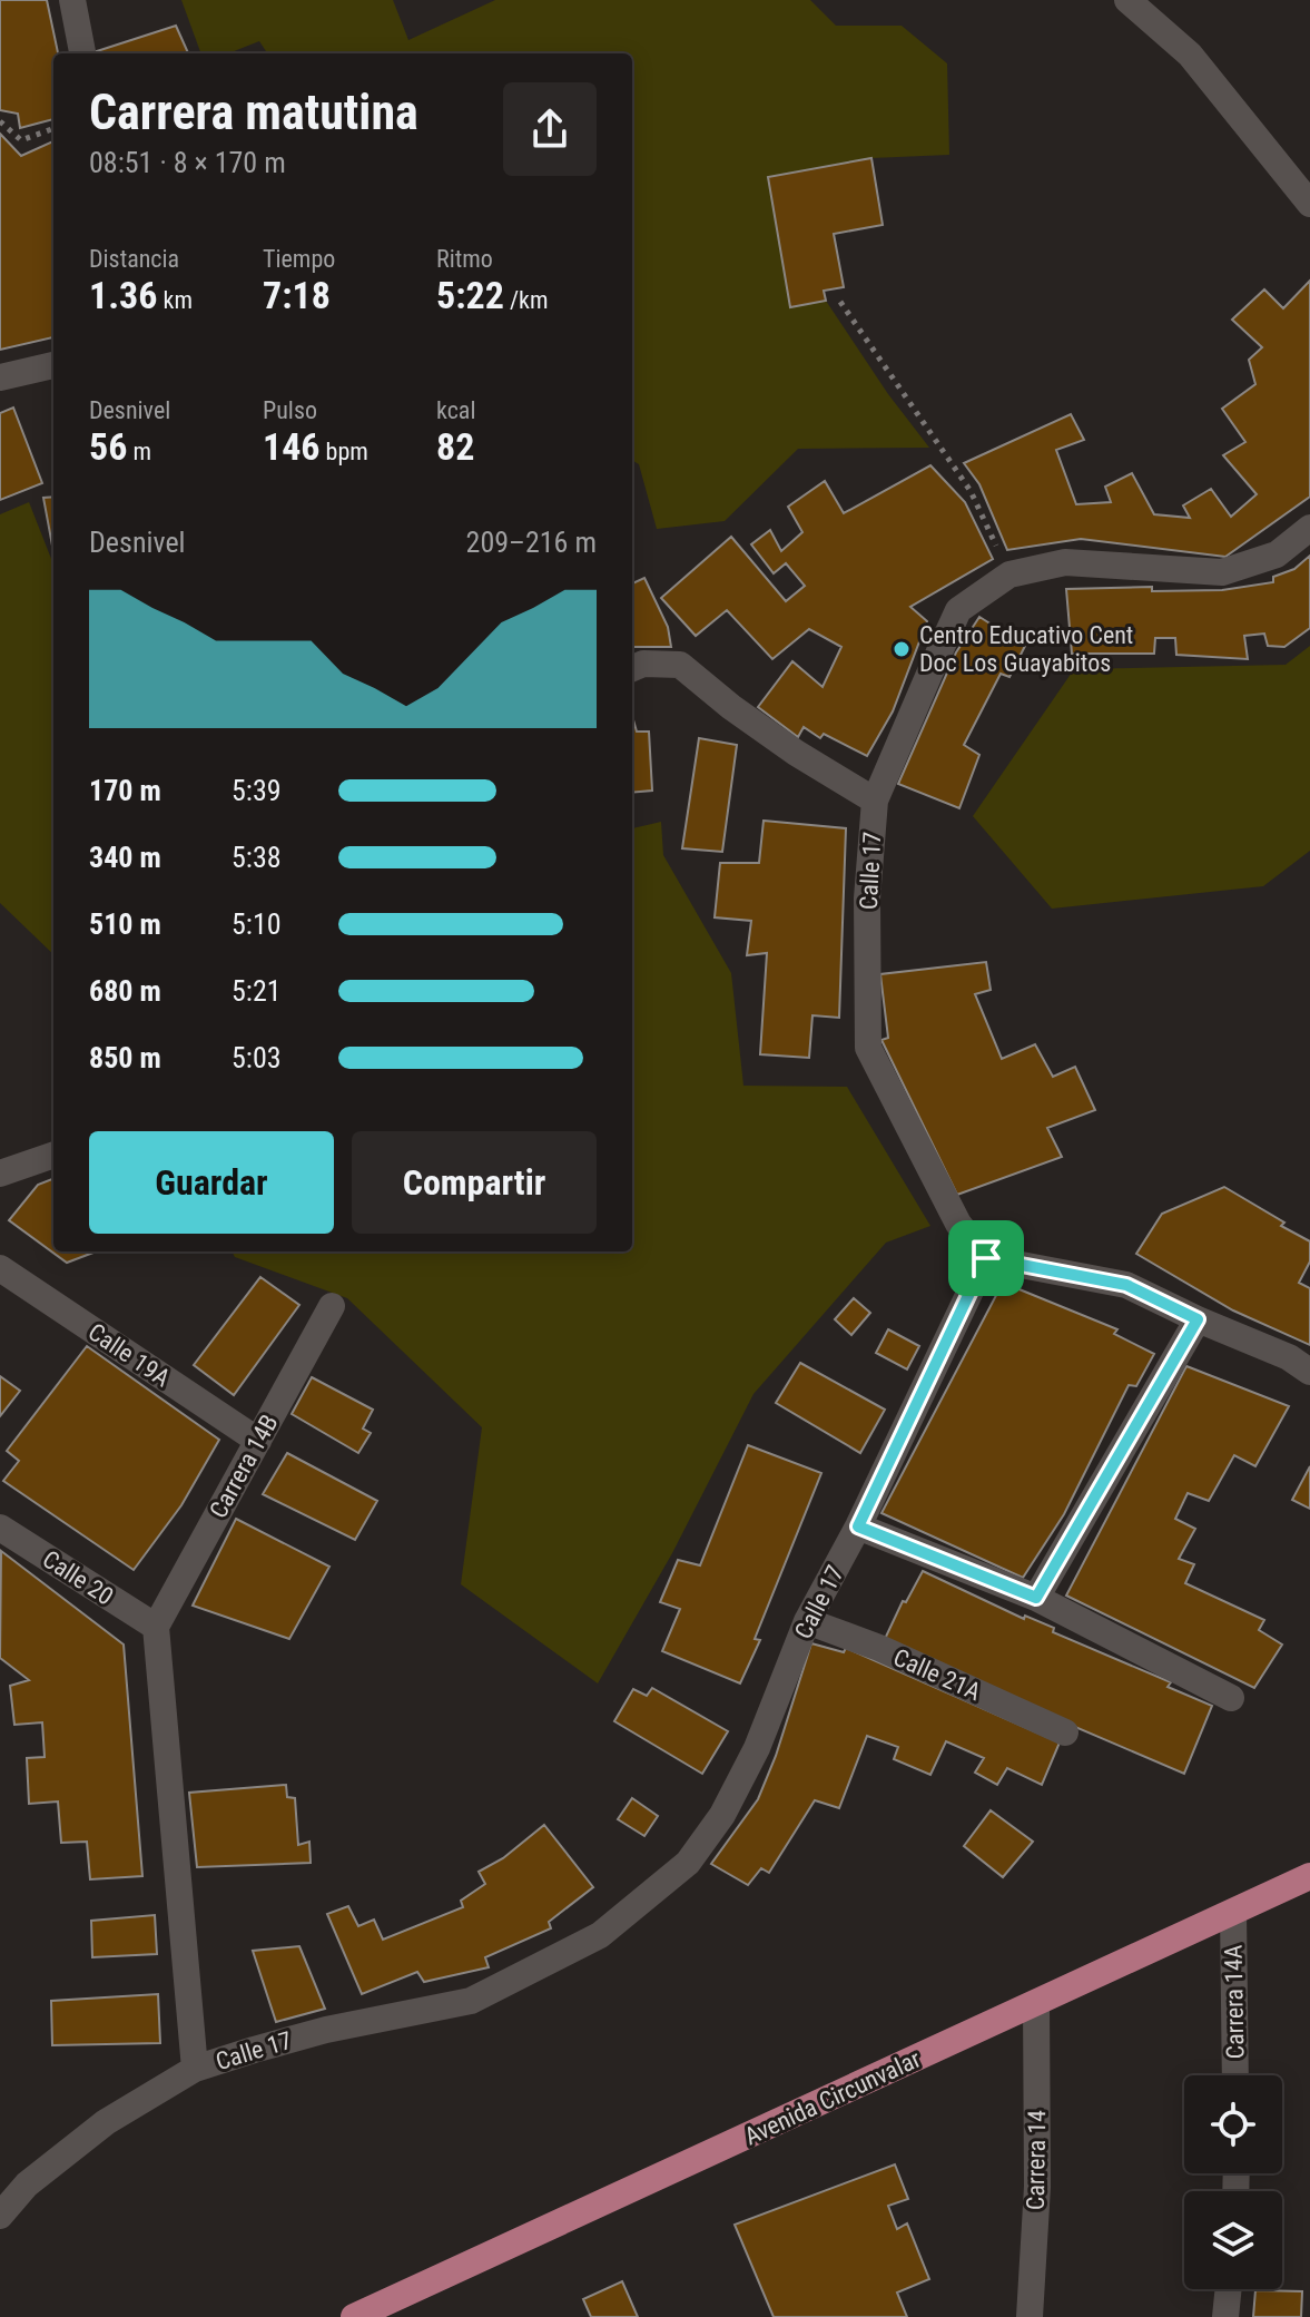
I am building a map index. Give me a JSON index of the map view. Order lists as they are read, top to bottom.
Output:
{
  "streets": {
    "main road": ["Avenida Circunvalar"],
    "street": [
      "Calle 17",
      "Calle 19A",
      "Carrera 14B",
      "Calle 20",
      "Calle 21A",
      "Carrera 14A",
      "Carrera 14"
    ]
  },
  "crossings": [
    ["Calle 17", "Calle 21A"],
    ["Calle 19A", "Carrera 14B"],
    ["Carrera 14B", "Calle 20"],
    ["Carrera 14A", "Avenida Circunvalar"],
    ["Avenida Circunvalar", "Carrera 14"]
  ],
  "places": ["Centro Educativo Cent Doc Los Guayabitos"],
  "page": {
    "heading": ["Carrera matutina", "08:51 · 8 × 170 m"],
    "stats": [
      ["Distancia", "1.36 km"],
      ["Tiempo", "7:18"],
      ["Ritmo", "5:22 /km"],
      ["Desnivel", "56 m"],
      ["Pulso", "146 bpm"],
      ["kcal", "82"]
    ],
    "chart": ["Desnivel", "209–216 m"],
    "list": [
      {
        "name": "170 m",
        "note": "5:39"
      },
      {
        "name": "340 m",
        "note": "5:38"
      },
      {
        "name": "510 m",
        "note": "5:10"
      },
      {
        "name": "680 m",
        "note": "5:21"
      },
      {
        "name": "850 m",
        "note": "5:03"
      }
    ],
    "buttons": ["Guardar", "Compartir"]
  }
}
